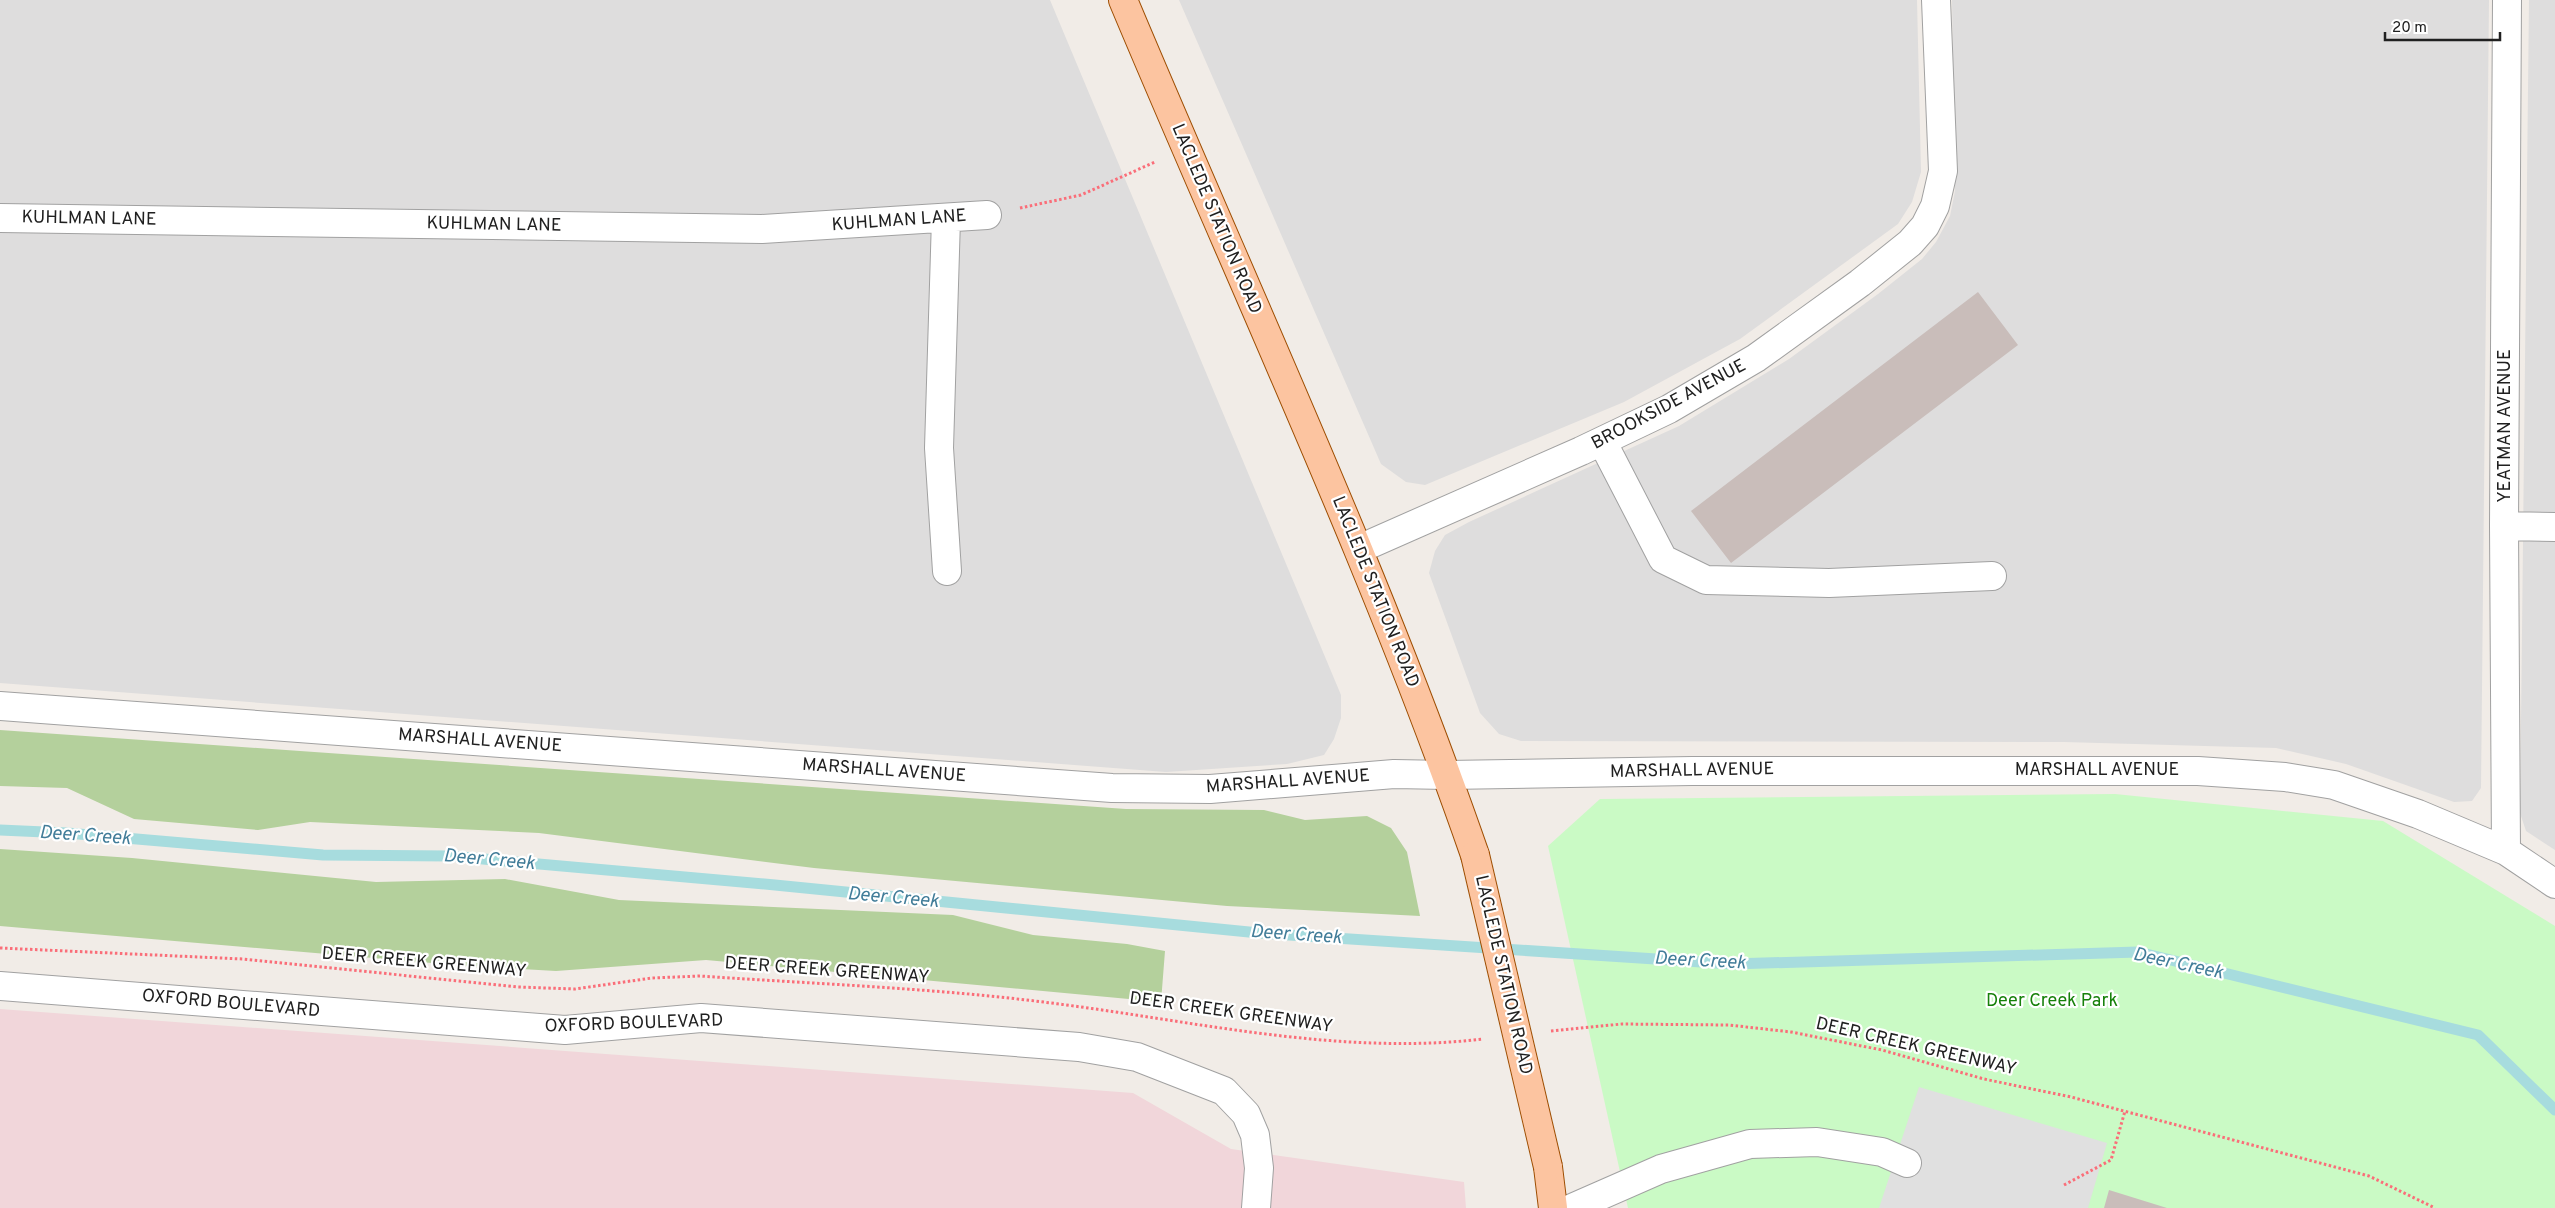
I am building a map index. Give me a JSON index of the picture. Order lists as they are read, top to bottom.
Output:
{
  "streets": {
    "main road": ["LACLEDE STATION ROAD"],
    "street": [
      "KUHLMAN LANE",
      "BROOKSIDE AVENUE",
      "YEATMAN AVENUE",
      "MARSHALL AVENUE",
      "OXFORD BOULEVARD"
    ],
    "path": ["DEER CREEK GREENWAY"]
  },
  "crossings": [
    ["LACLEDE STATION ROAD", "BROOKSIDE AVENUE"],
    ["LACLEDE STATION ROAD", "MARSHALL AVENUE"],
    ["YEATMAN AVENUE", "MARSHALL AVENUE"]
  ],
  "water": ["Deer Creek"],
  "parks": ["Deer Creek Park"],
  "scale_bar": "20 m"
}
